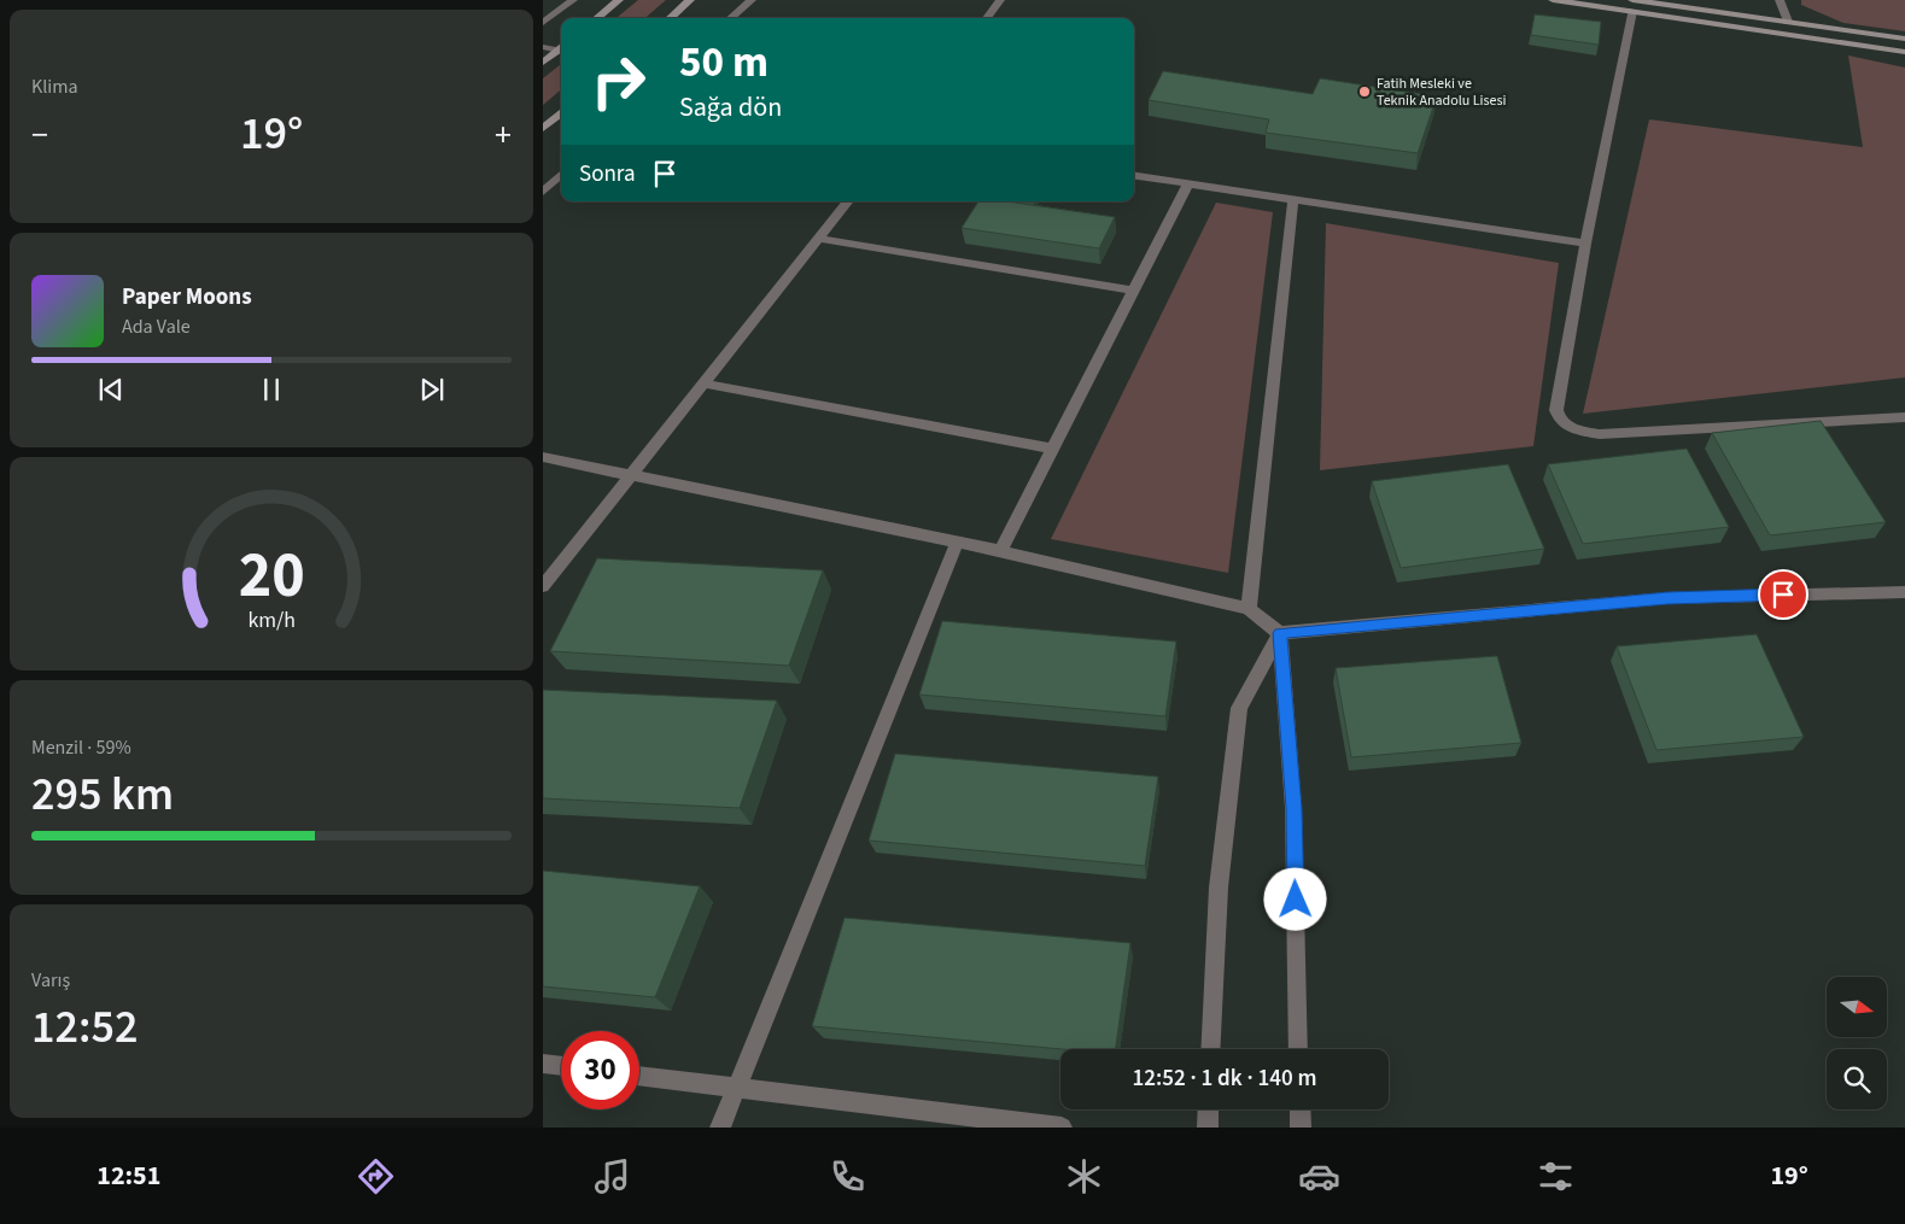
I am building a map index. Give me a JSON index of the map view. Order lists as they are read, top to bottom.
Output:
{
  "places": ["Fatih Mesleki ve Teknik Anadolu Lisesi"],
  "north": "right",
  "page": {
    "tile": [
      "Klima",
      ["Menzil · 59%", "295 km"],
      ["Varış", "12:52"]
    ],
    "turn": ["50 m", "Sağa dön"],
    "heat": ["−", "19°", "+"],
    "then": "Sonra",
    "song": ["Paper Moons", "Ada Vale"],
    "limit": "30",
    "trip": "12:52 · 1 dk · 140 m",
    "tabs": ["12:51", "19°"],
    "gauge": ["20", "km/h"]
  }
}
